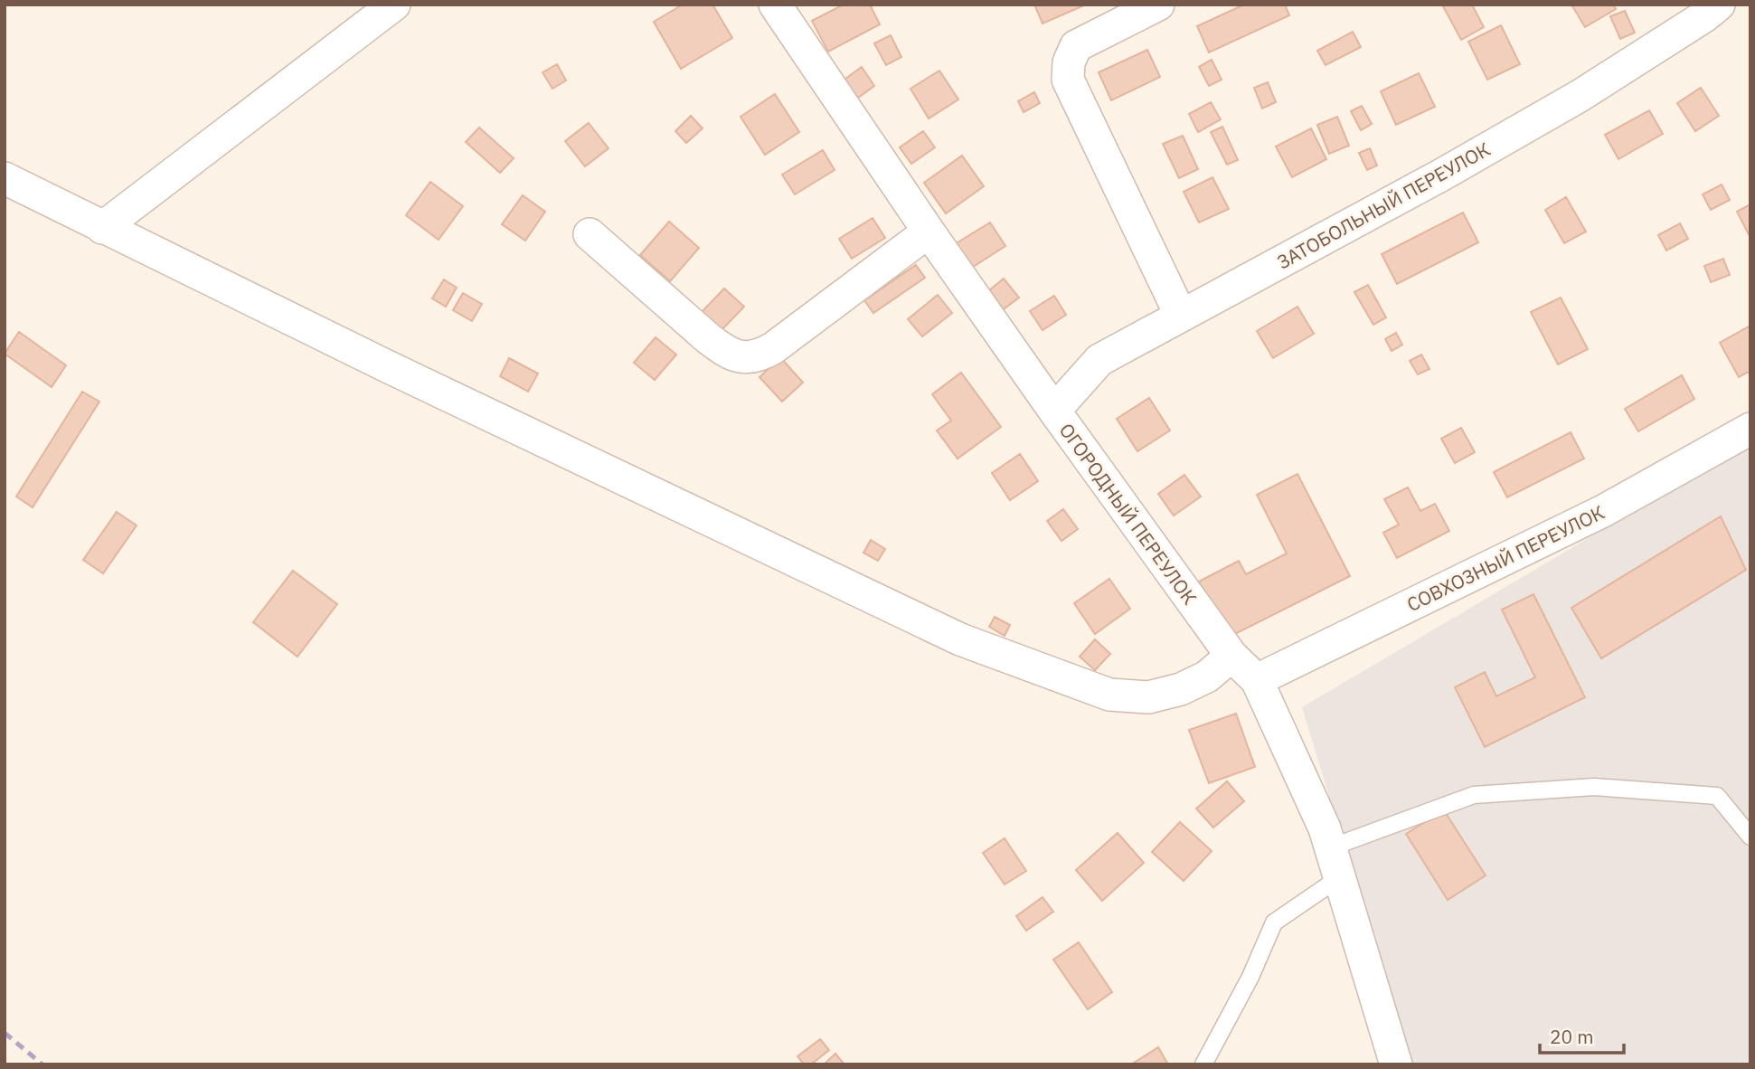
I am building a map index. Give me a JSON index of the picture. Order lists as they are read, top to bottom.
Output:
{
  "streets": {
    "street": ["ЗАТОБОЛЬНЫЙ ПЕРЕУЛОК", "ОГОРОДНЫЙ ПЕРЕУЛОК", "СОВХОЗНЫЙ ПЕРЕУЛОК"]
  },
  "crossings": [
    ["ЗАТОБОЛЬНЫЙ ПЕРЕУЛОК", "ОГОРОДНЫЙ ПЕРЕУЛОК"],
    ["ОГОРОДНЫЙ ПЕРЕУЛОК", "СОВХОЗНЫЙ ПЕРЕУЛОК"]
  ],
  "scale_bar": "20 m"
}
